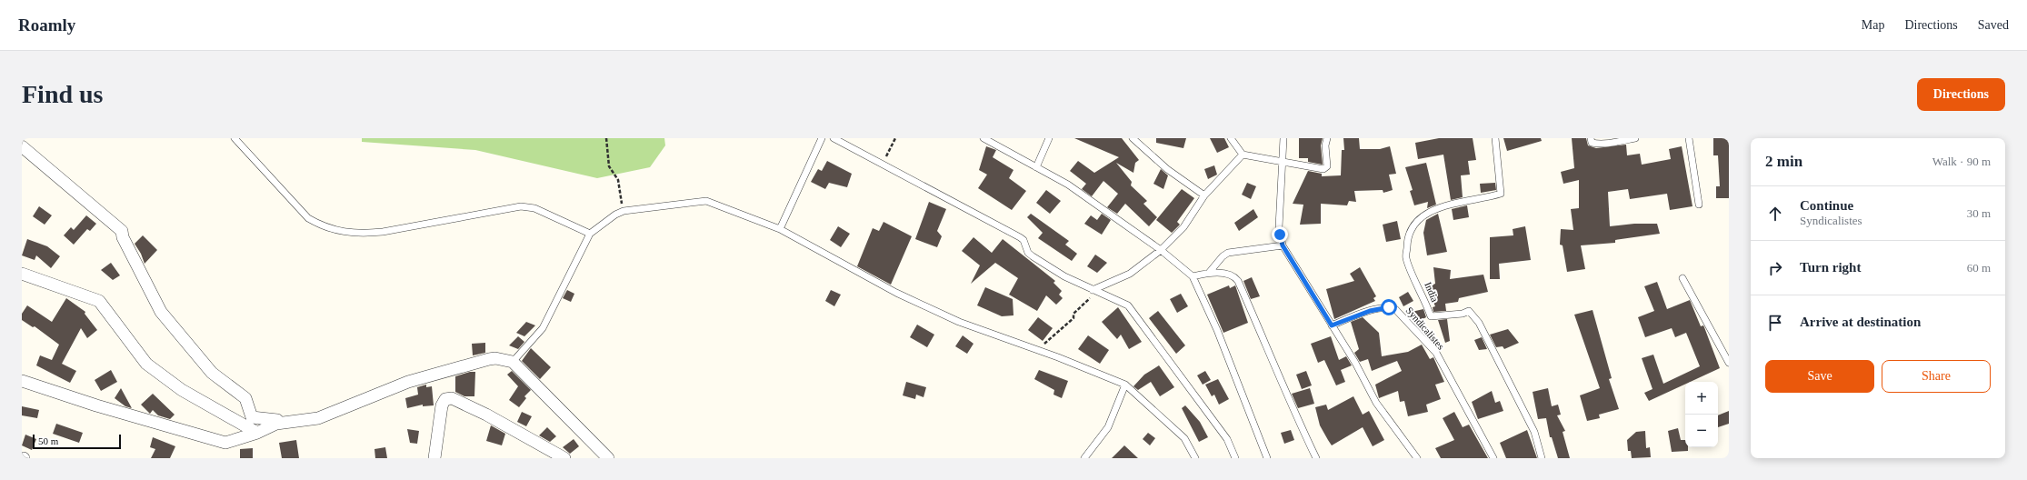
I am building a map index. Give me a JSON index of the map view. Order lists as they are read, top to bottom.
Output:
{
  "streets": {
    "lane": ["India", "Syndicalistes"]
  },
  "scale_bar": "50 m",
  "page": {
    "header": "Roamly",
    "nav": ["Map", "Directions", "Saved"],
    "buttons": [
      "Directions",
      ["Save", "Share"]
    ],
    "title": "Find us",
    "heading": ["2 min", "Walk · 90 m"],
    "list": [
      ["Continue", "Syndicalistes", "30 m"],
      ["Turn right", "60 m"],
      "Arrive at destination"
    ],
    "map_buttons": ["+", "−"],
    "scale": "50 m"
  }
}
